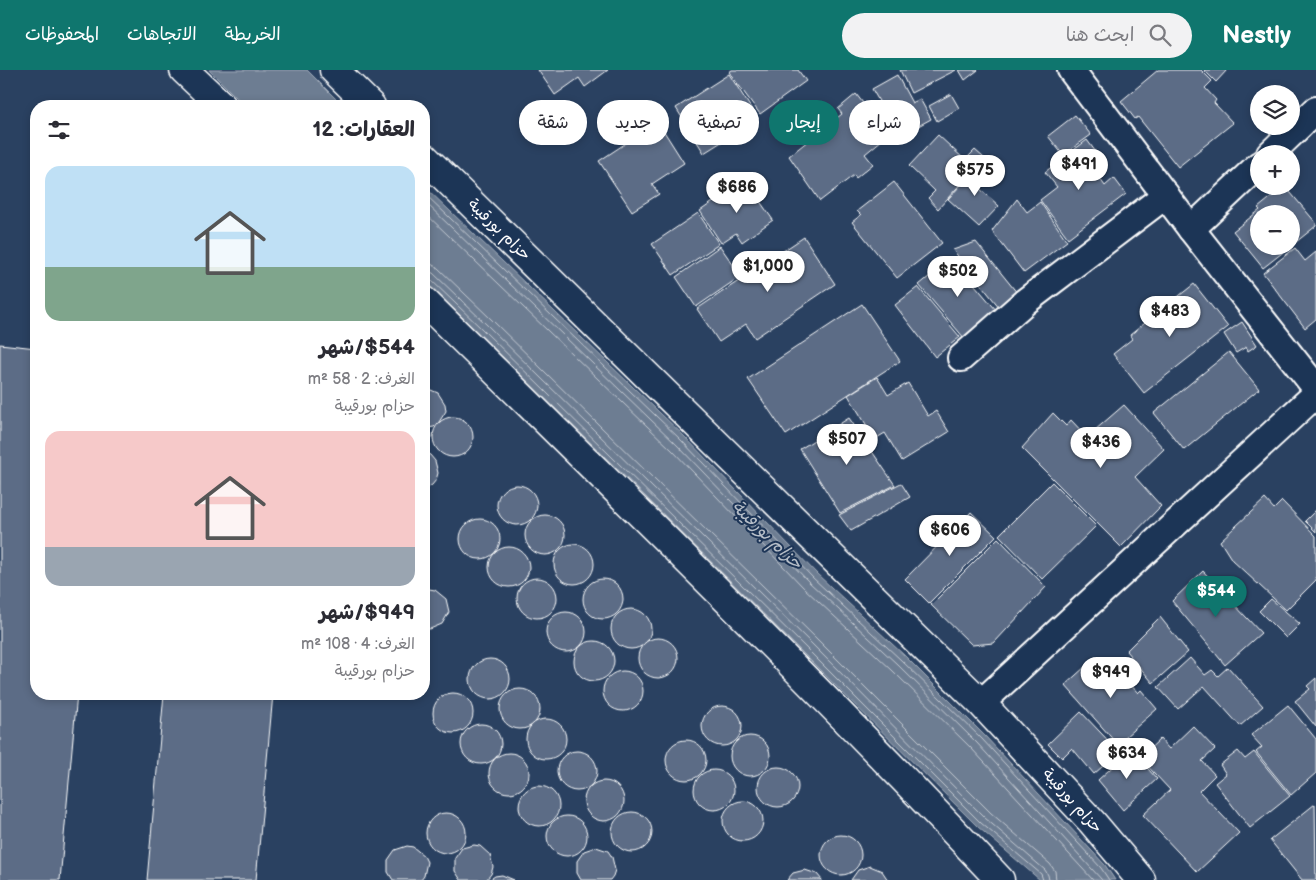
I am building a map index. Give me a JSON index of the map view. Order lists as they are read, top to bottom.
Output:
{
  "streets": {
    "highway": ["حزام بورقيبة"]
  },
  "water": ["حزام بورقيبة"],
  "page": {
    "header": "Nestly",
    "search": "ابحث هنا",
    "nav": ["الخريطة", "الاتجاهات", "المحفوظات"],
    "map_buttons": ["+", "−"],
    "chip": [
      "شراء",
      "إيجار",
      "تصفية",
      "جديد",
      "شقة"
    ],
    "heading": "العقارات: 12",
    "price": [
      "$491",
      "$575",
      "$686",
      "$1,000",
      "$502",
      "$483",
      "$507",
      "$436",
      "$606",
      "$544",
      "$949",
      "$634"
    ],
    "list": [
      {
        "name": "$544/شهر",
        "note": "الغرف: 2 · 58 m² · حزام بورقيبة"
      },
      {
        "name": "$949/شهر",
        "note": "الغرف: 4 · 108 m² · حزام بورقيبة"
      }
    ]
  }
}
